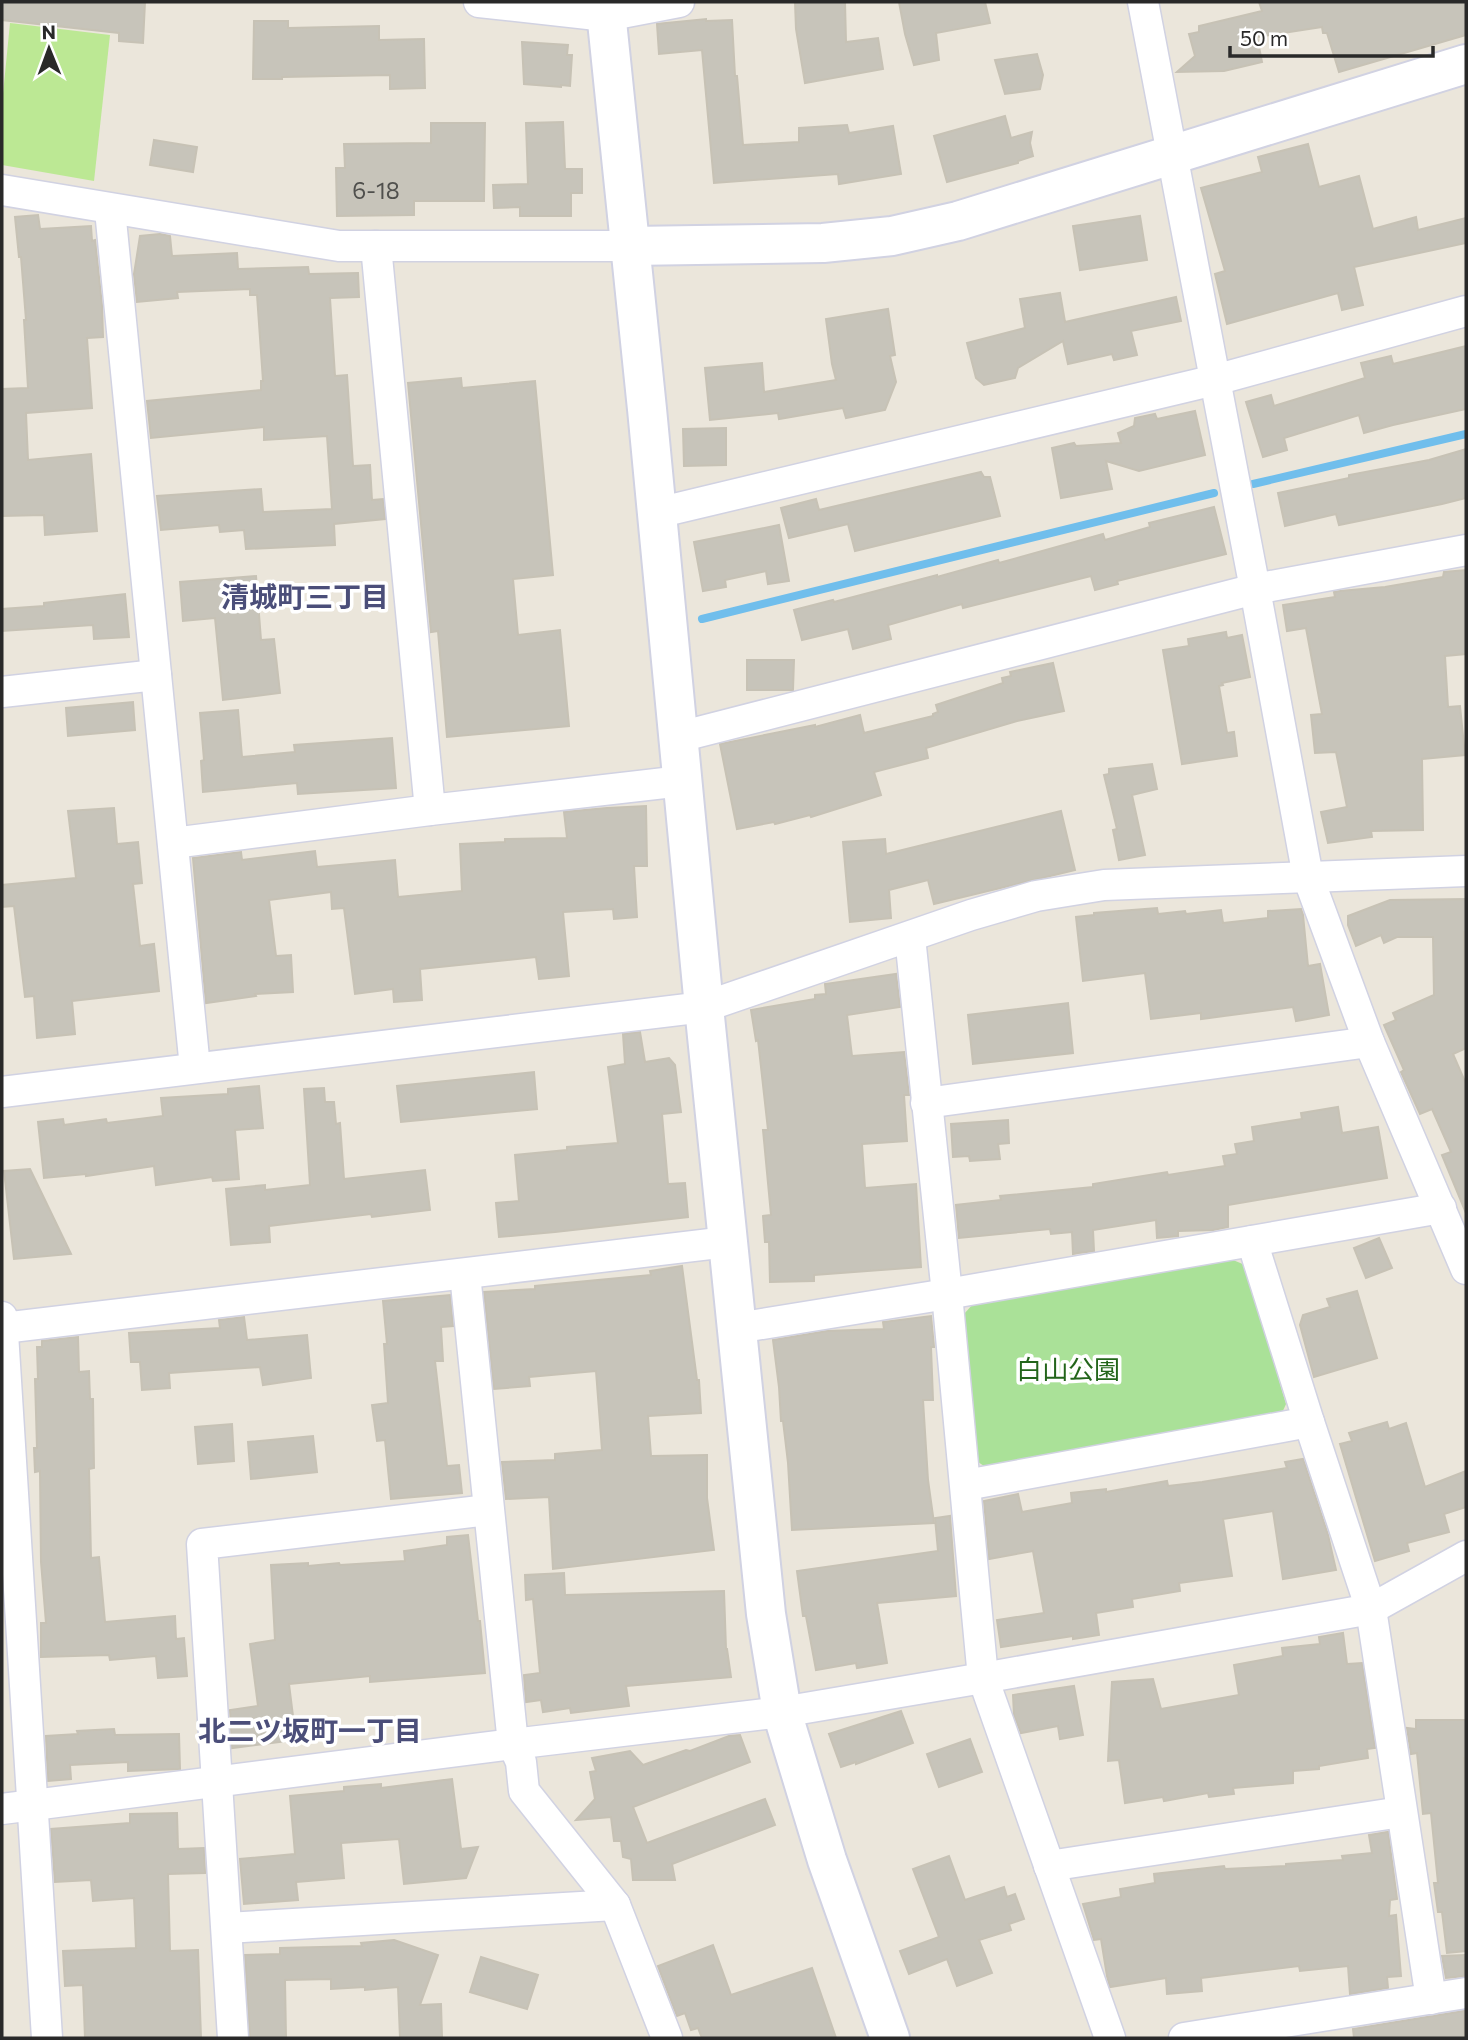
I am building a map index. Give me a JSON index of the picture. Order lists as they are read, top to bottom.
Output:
{
  "districts": ["清城町三丁目", "北二ツ坂町一丁目"],
  "parks": ["白山公園"],
  "house_numbers": ["6-18"],
  "scale_bar": "50 m",
  "north": "top"
}
